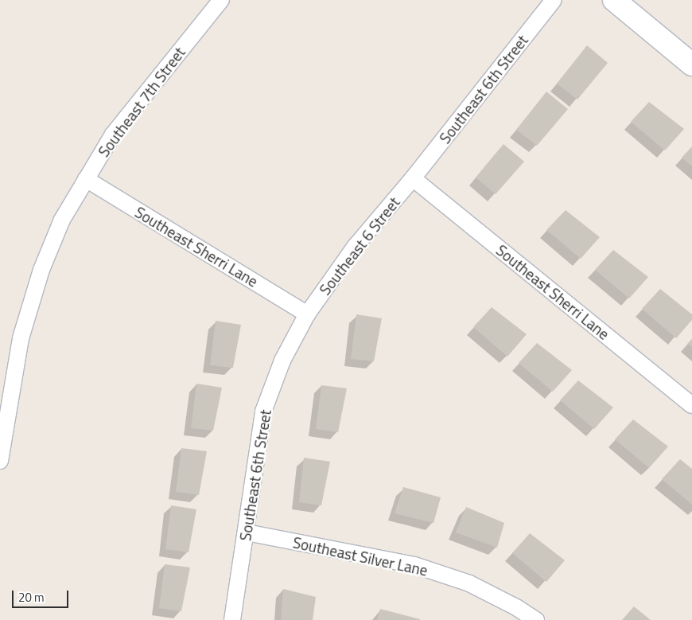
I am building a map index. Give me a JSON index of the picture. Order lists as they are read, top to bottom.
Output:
{
  "streets": {
    "street": [
      "Southeast 6th Street",
      "Southeast 7th Street",
      "Southeast 6 Street",
      "Southeast Sherri Lane",
      "Southeast Silver Lane"
    ]
  },
  "crossings": [
    ["Southeast 6th Street", "Southeast 6 Street"],
    ["Southeast 6th Street", "Southeast Sherri Lane"],
    ["Southeast 6th Street", "Southeast Silver Lane"],
    ["Southeast 7th Street", "Southeast Sherri Lane"],
    ["Southeast 6 Street", "Southeast Sherri Lane"]
  ],
  "scale_bar": "20 m"
}
